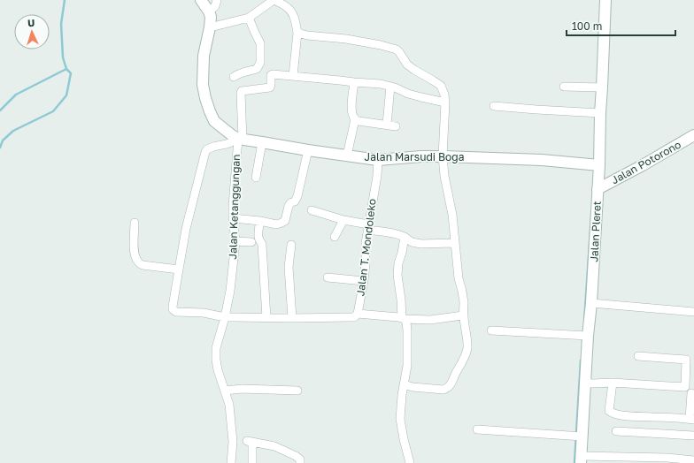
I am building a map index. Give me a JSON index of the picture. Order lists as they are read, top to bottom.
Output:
{
  "streets": {
    "street": [
      "Jalan Marsudi Boga",
      "Jalan Potorono",
      "Jalan Ketanggungan",
      "Jalan Pleret",
      "Jalan T. Mondoleko"
    ]
  },
  "crossings": [
    ["Jalan Marsudi Boga", "Jalan Ketanggungan"],
    ["Jalan Marsudi Boga", "Jalan Pleret"],
    ["Jalan Marsudi Boga", "Jalan T. Mondoleko"],
    ["Jalan Potorono", "Jalan Pleret"]
  ],
  "scale_bar": "100 m",
  "north": "top"
}
